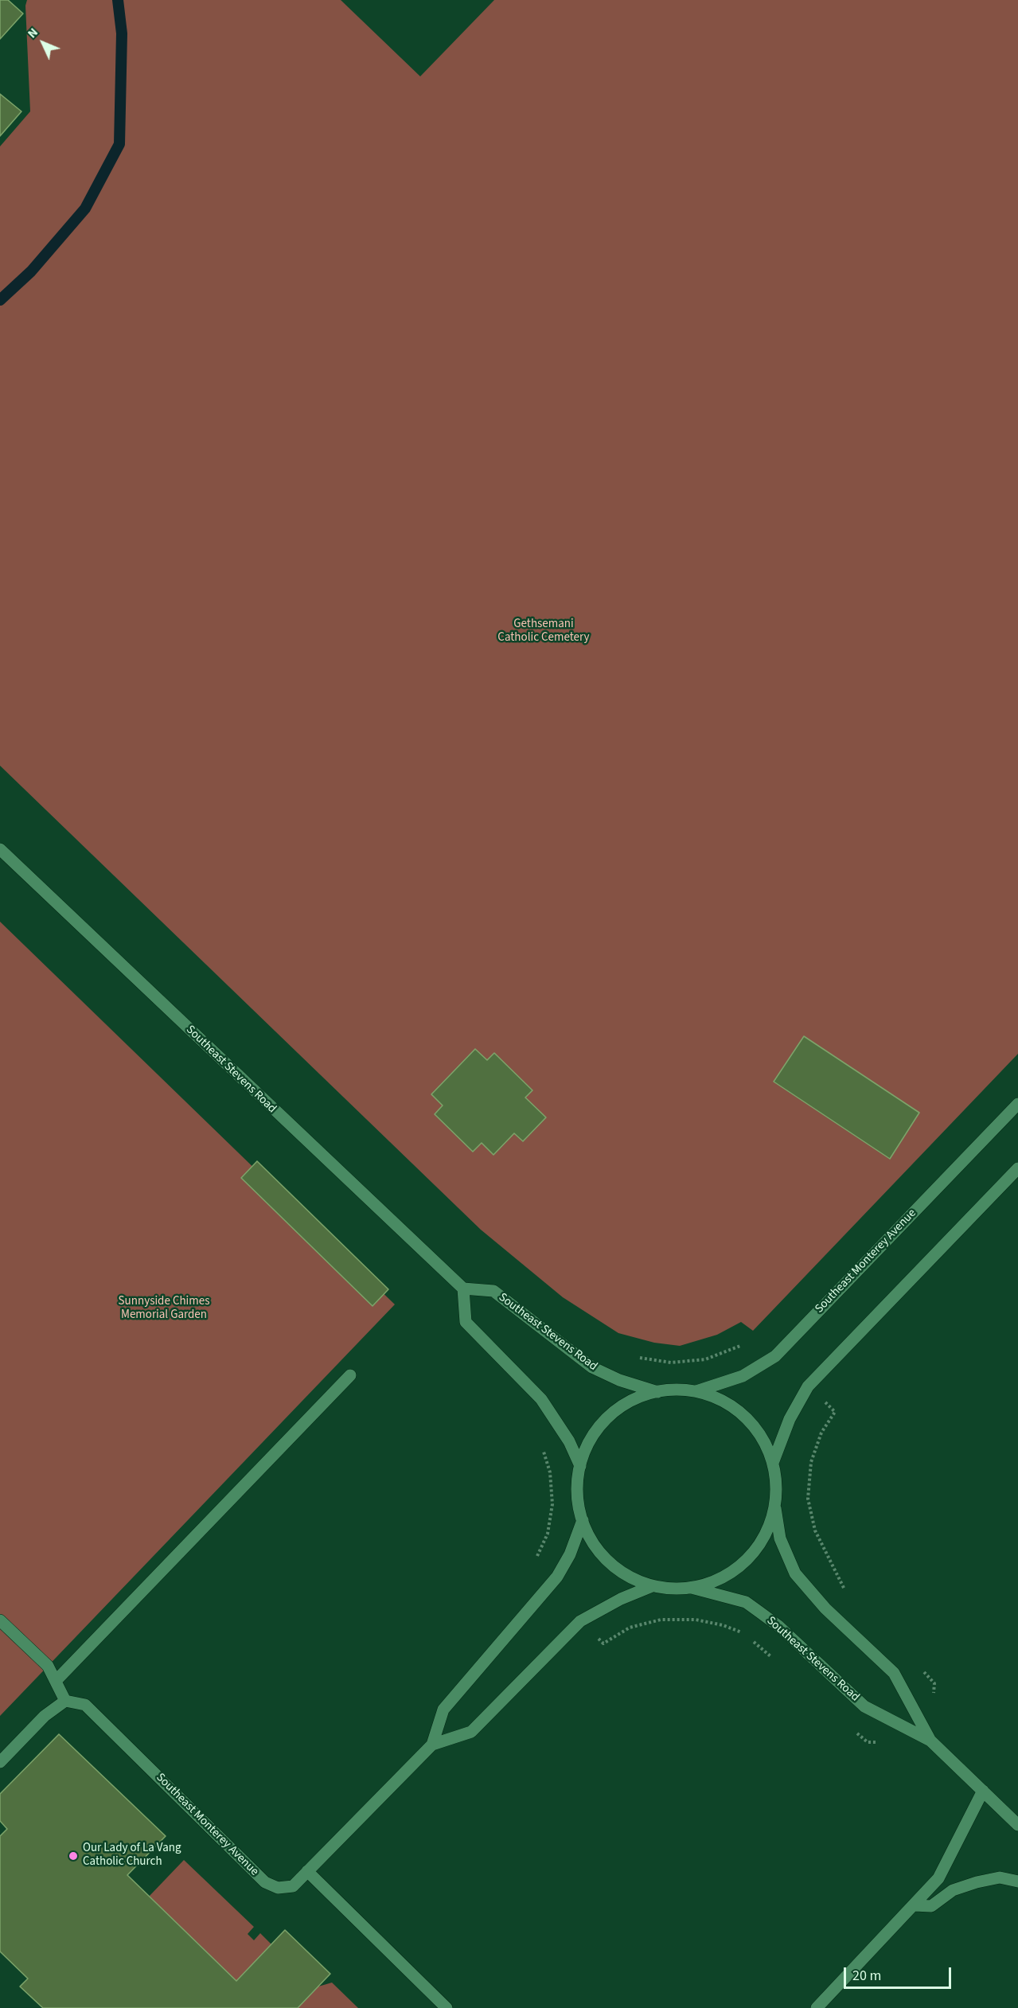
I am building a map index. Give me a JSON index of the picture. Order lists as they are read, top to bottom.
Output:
{
  "streets": {
    "street": ["Southeast Stevens Road", "Southeast Monterey Avenue"]
  },
  "parks": ["Gethsemani Catholic Cemetery", "Sunnyside Chimes Memorial Garden"],
  "places": ["Our Lady of La Vang Catholic Church"],
  "scale_bar": "20 m",
  "north": "top left"
}
